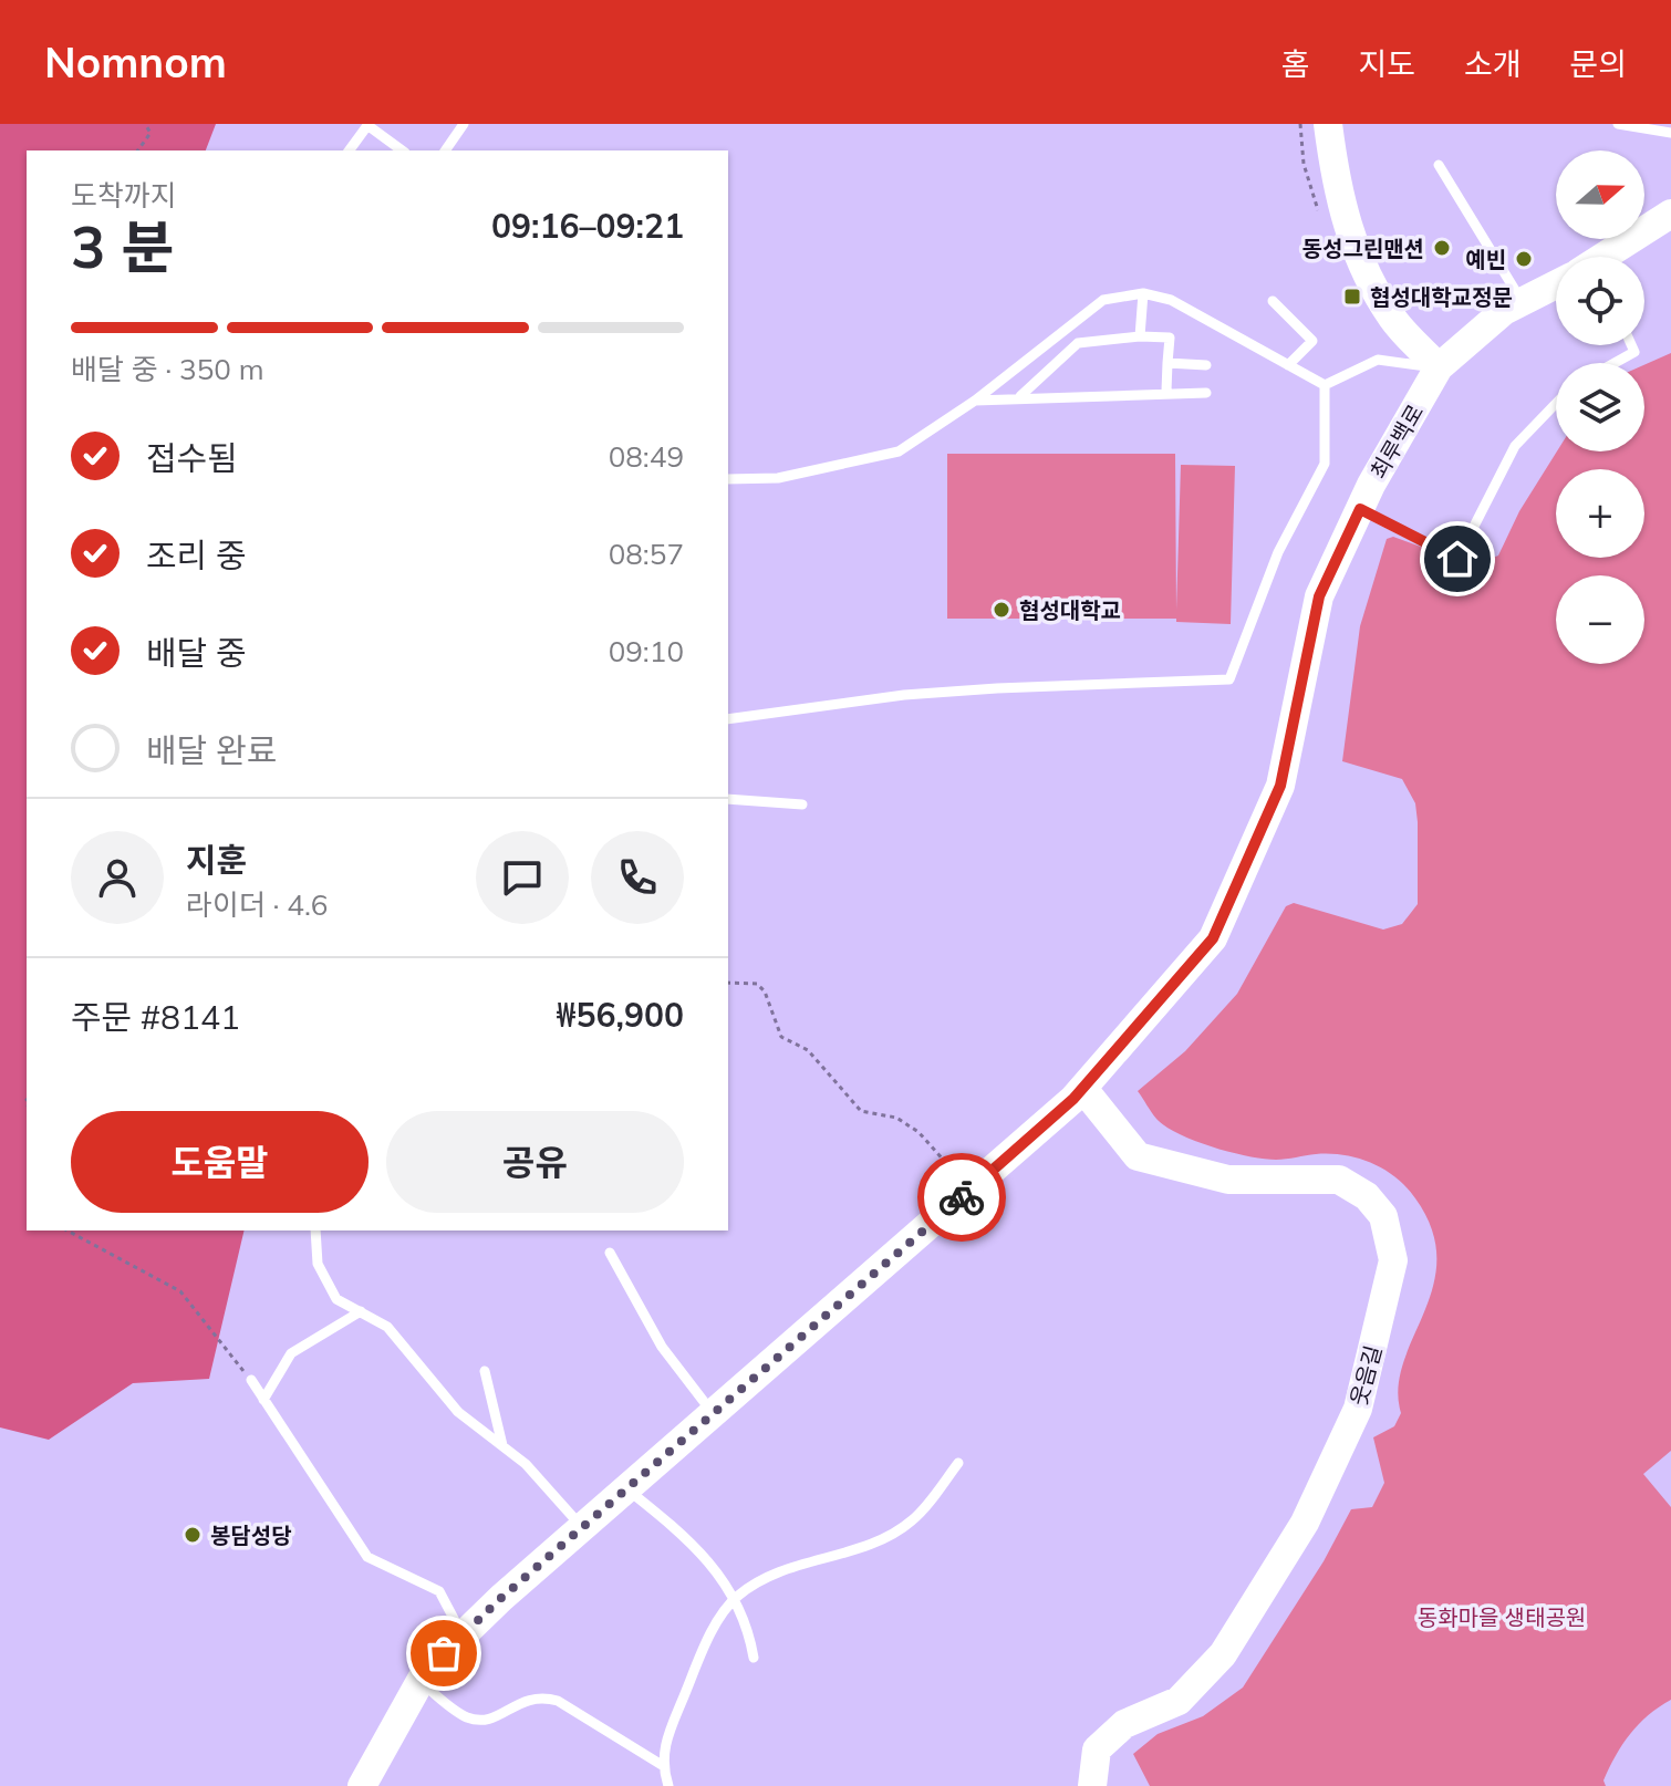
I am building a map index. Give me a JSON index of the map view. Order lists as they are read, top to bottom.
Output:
{
  "streets": {
    "street": ["최루백로", "웃음길"]
  },
  "crossings": [
    ["최루백로", "웃음길"]
  ],
  "parks": ["동화마을 생태공원"],
  "places": {
    "other": [
      "동성그린맨션",
      "예빈",
      "협성대학교",
      "봉담성당"
    ],
    "transit": ["협성대학교정문"]
  },
  "north": "right",
  "page": {
    "header": "Nomnom",
    "nav": [
      "홈",
      "지도",
      "소개",
      "문의"
    ],
    "map_buttons": ["+", "−"],
    "heading": ["3 분", "도착까지", "09:16–09:21"],
    "panel": [
      "지훈",
      "라이더 · 4.6",
      "주문 #8141",
      "₩56,900"
    ],
    "bar": "배달 중 · 350 m",
    "list": [
      ["접수됨", "08:49"],
      ["조리 중", "08:57"],
      ["배달 중", "09:10"],
      "배달 완료"
    ],
    "buttons": ["도움말", "공유"]
  }
}
